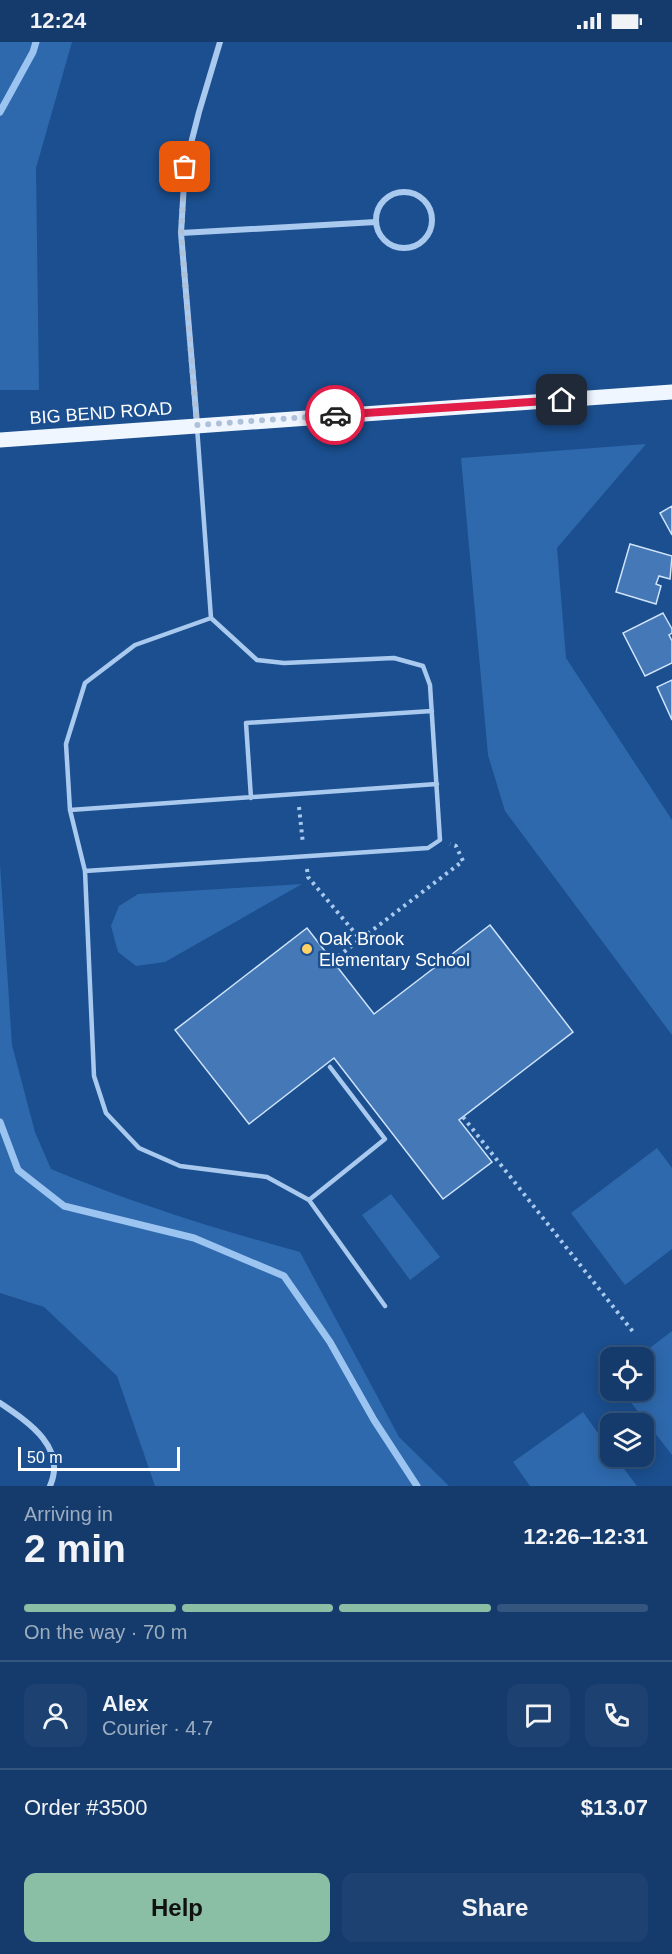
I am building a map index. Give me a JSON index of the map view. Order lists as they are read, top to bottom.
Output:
{
  "streets": {
    "main road": ["BIG BEND ROAD"]
  },
  "places": ["Oak Brook Elementary School"],
  "scale_bar": "50 m",
  "page": {
    "status": "12:24",
    "scale": "50 m",
    "heading": ["2 min", "Arriving in", "12:26–12:31"],
    "panel": [
      "Alex",
      "Courier · 4.7",
      "Order #3500",
      "$13.07"
    ],
    "bar": "On the way · 70 m",
    "buttons": ["Help", "Share"]
  }
}
